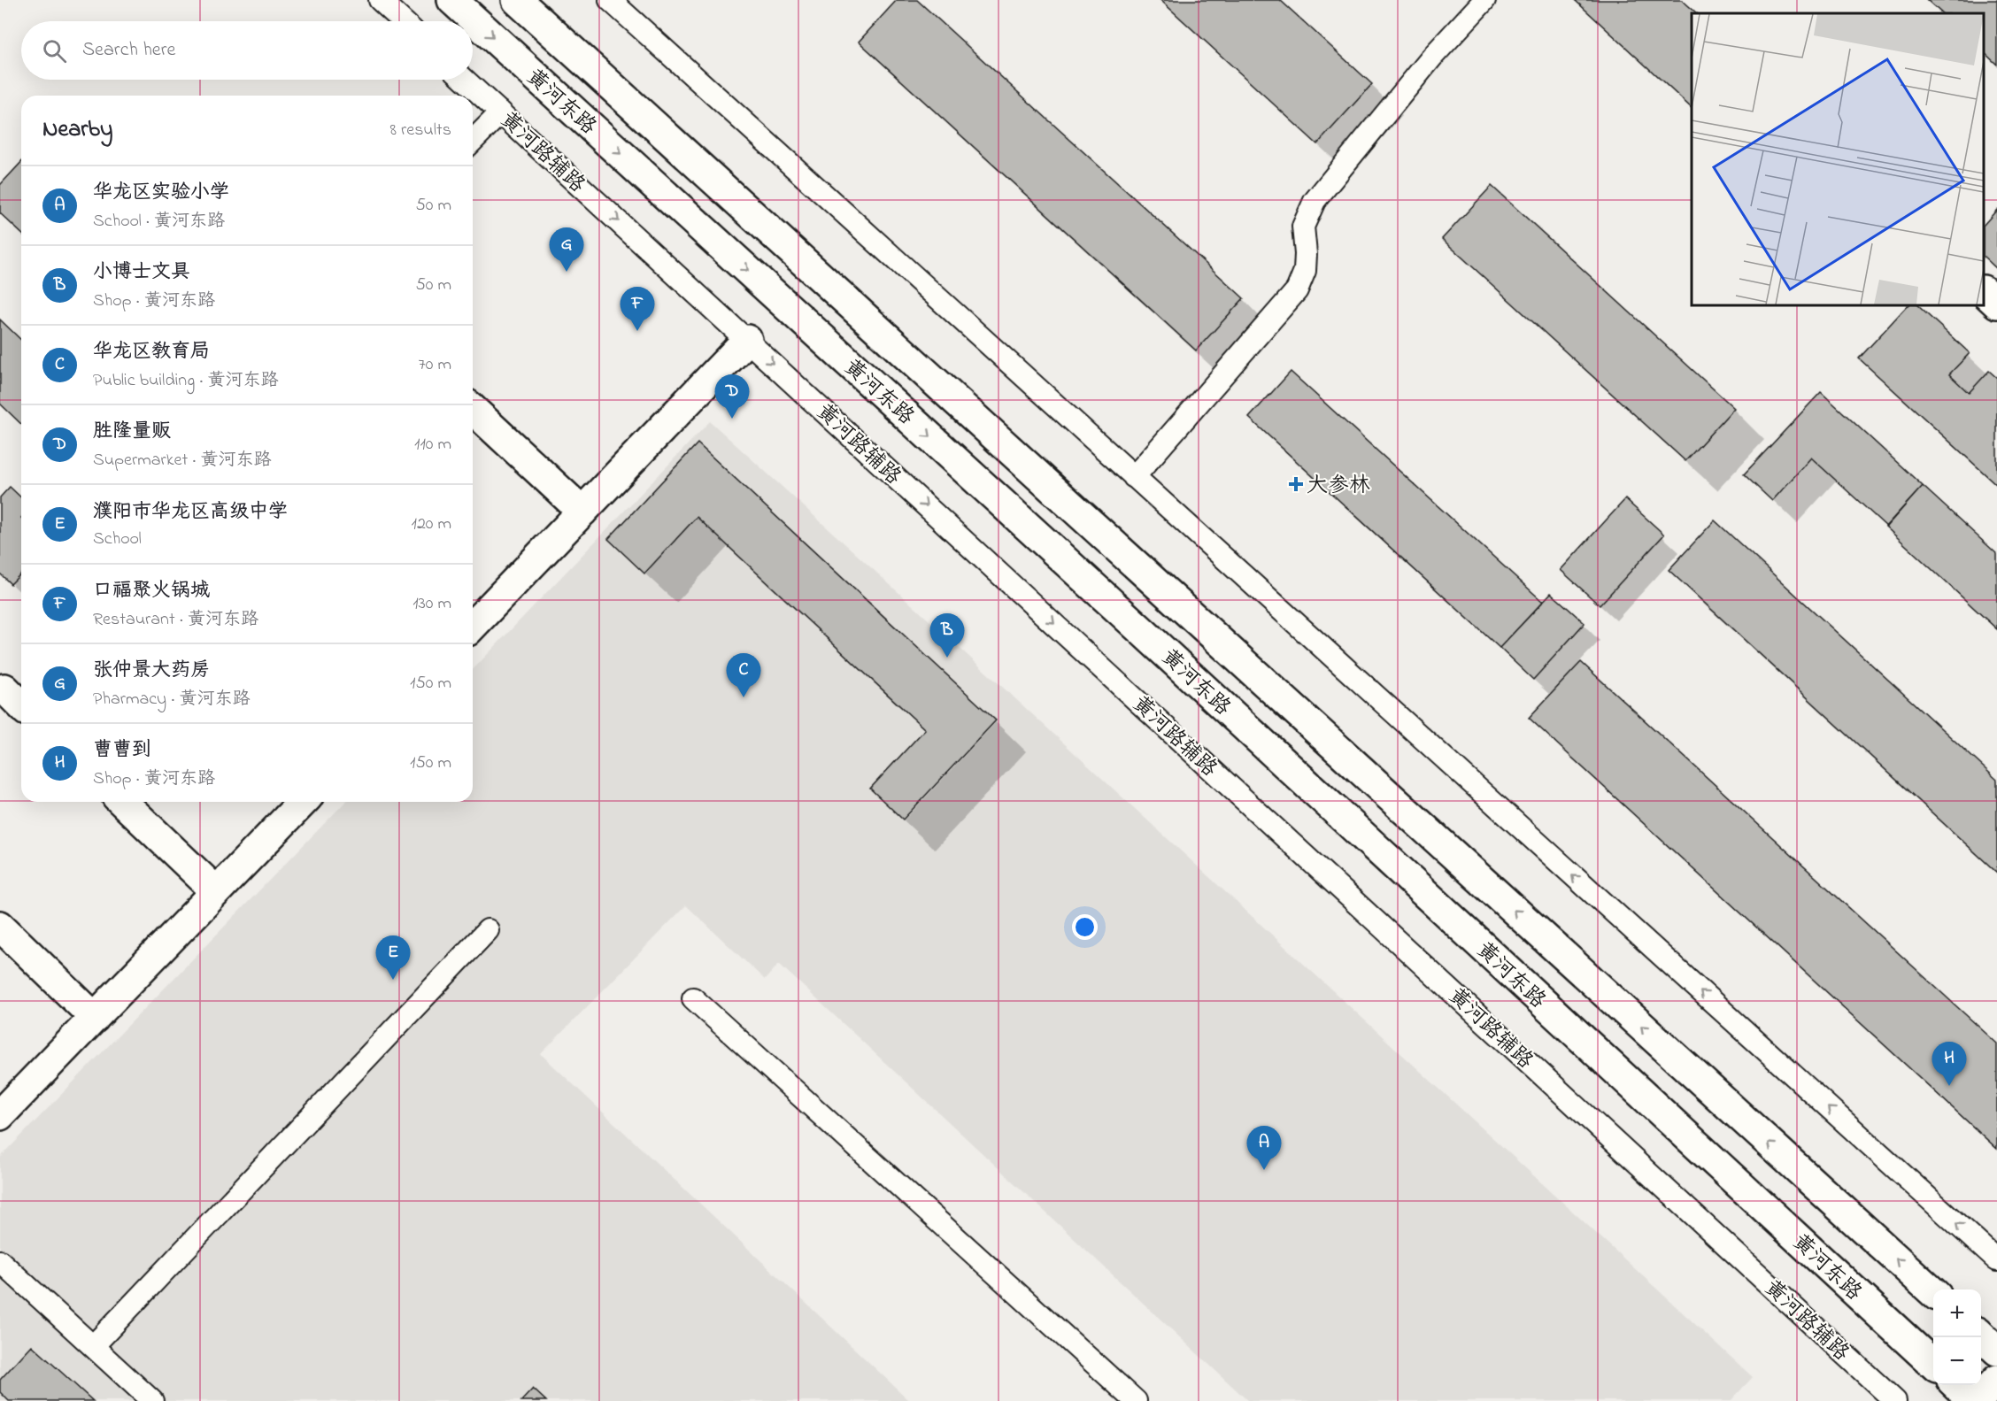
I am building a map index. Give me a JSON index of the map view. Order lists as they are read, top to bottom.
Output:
{
  "streets": {
    "main road": ["黄河东路"],
    "lane": ["黄河路辅路"]
  },
  "places": {
    "health": ["大参林"]
  },
  "page": {
    "search": "Search here",
    "heading": ["Nearby", "8 results"],
    "list": [
      {
        "mark": "A",
        "name": "华龙区实验小学",
        "note": "School · 黄河东路",
        "value": "50 m"
      },
      {
        "mark": "B",
        "name": "小博士文具",
        "note": "Shop · 黄河东路",
        "value": "50 m"
      },
      {
        "mark": "C",
        "name": "华龙区教育局",
        "note": "Public building · 黄河东路",
        "value": "70 m"
      },
      {
        "mark": "D",
        "name": "胜隆量贩",
        "note": "Supermarket · 黄河东路",
        "value": "110 m"
      },
      {
        "mark": "E",
        "name": "濮阳市华龙区高级中学",
        "note": "School",
        "value": "120 m"
      },
      {
        "mark": "F",
        "name": "口福聚火锅城",
        "note": "Restaurant · 黄河东路",
        "value": "130 m"
      },
      {
        "mark": "G",
        "name": "张仲景大药房",
        "note": "Pharmacy · 黄河东路",
        "value": "150 m"
      },
      {
        "mark": "H",
        "name": "曹曹到",
        "note": "Shop · 黄河东路",
        "value": "150 m"
      }
    ],
    "pins": [
      "G",
      "F",
      "D",
      "B",
      "C",
      "E",
      "H",
      "A"
    ],
    "map_buttons": ["+", "−"]
  }
}
